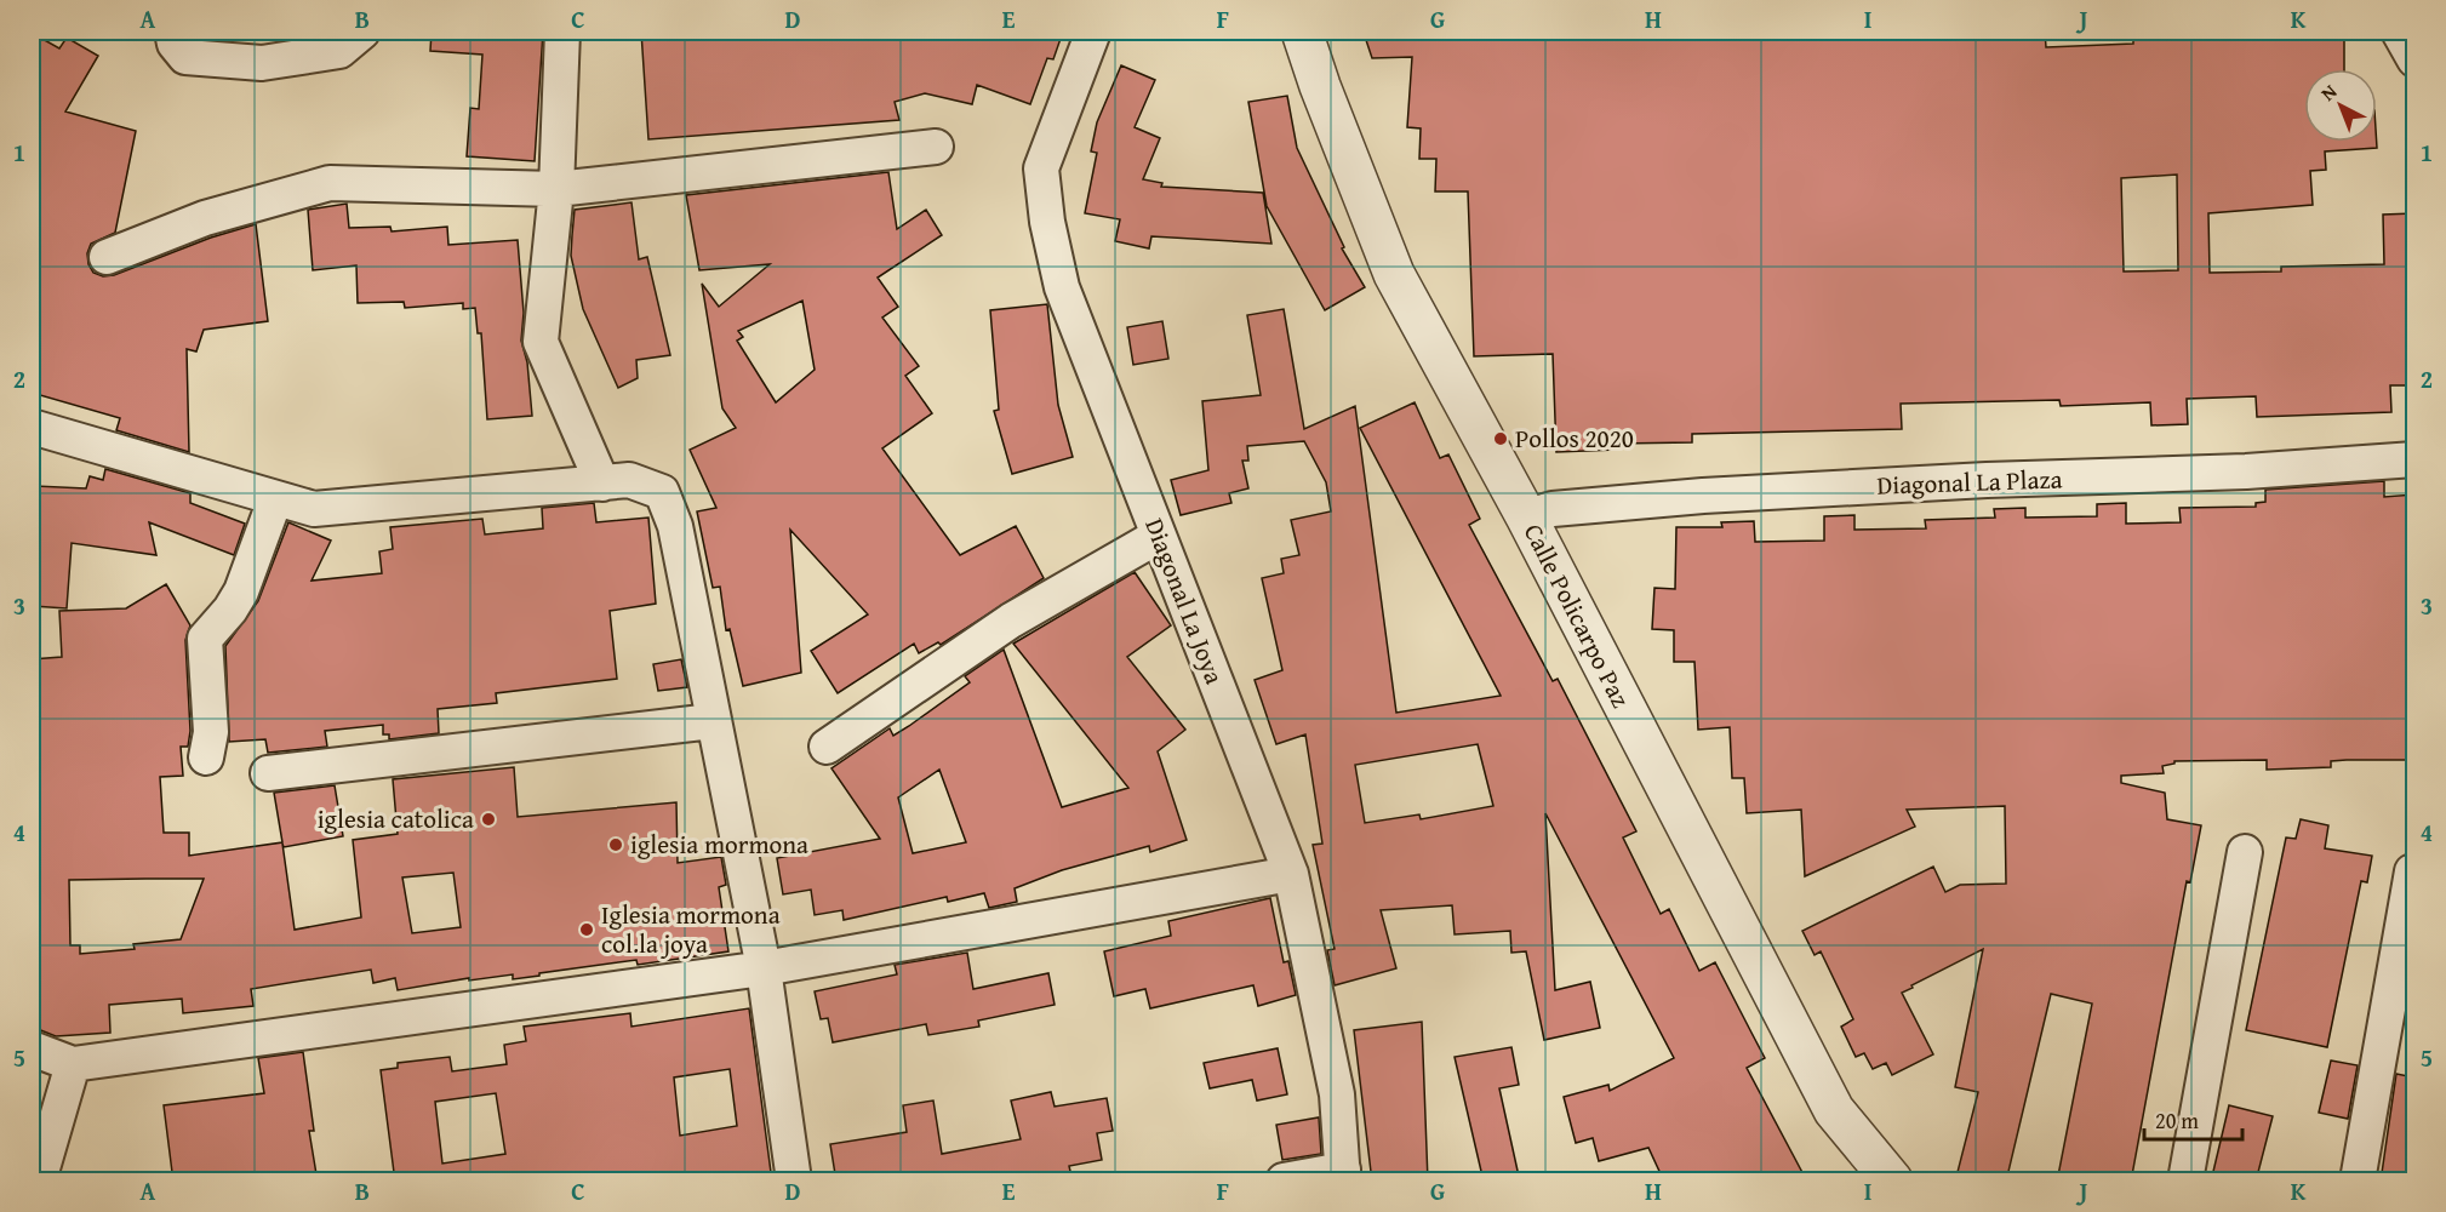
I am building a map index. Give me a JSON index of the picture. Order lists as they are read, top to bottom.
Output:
{
  "streets": {
    "street": ["Diagonal La Plaza", "Diagonal La Joya", "Calle Policarpo Paz"]
  },
  "crossings": [
    ["Diagonal La Plaza", "Calle Policarpo Paz"]
  ],
  "places": [
    "Pollos 2020",
    "iglesia catolica",
    "iglesia mormona",
    "Iglesia mormona col.la joya"
  ],
  "scale_bar": "20 m",
  "north": "top left",
  "grid": {
    "columns": [
      "A",
      "B",
      "C",
      "D",
      "E",
      "F",
      "G",
      "H",
      "I",
      "J",
      "K"
    ],
    "rows": [
      "1",
      "2",
      "3",
      "4",
      "5"
    ]
  }
}
